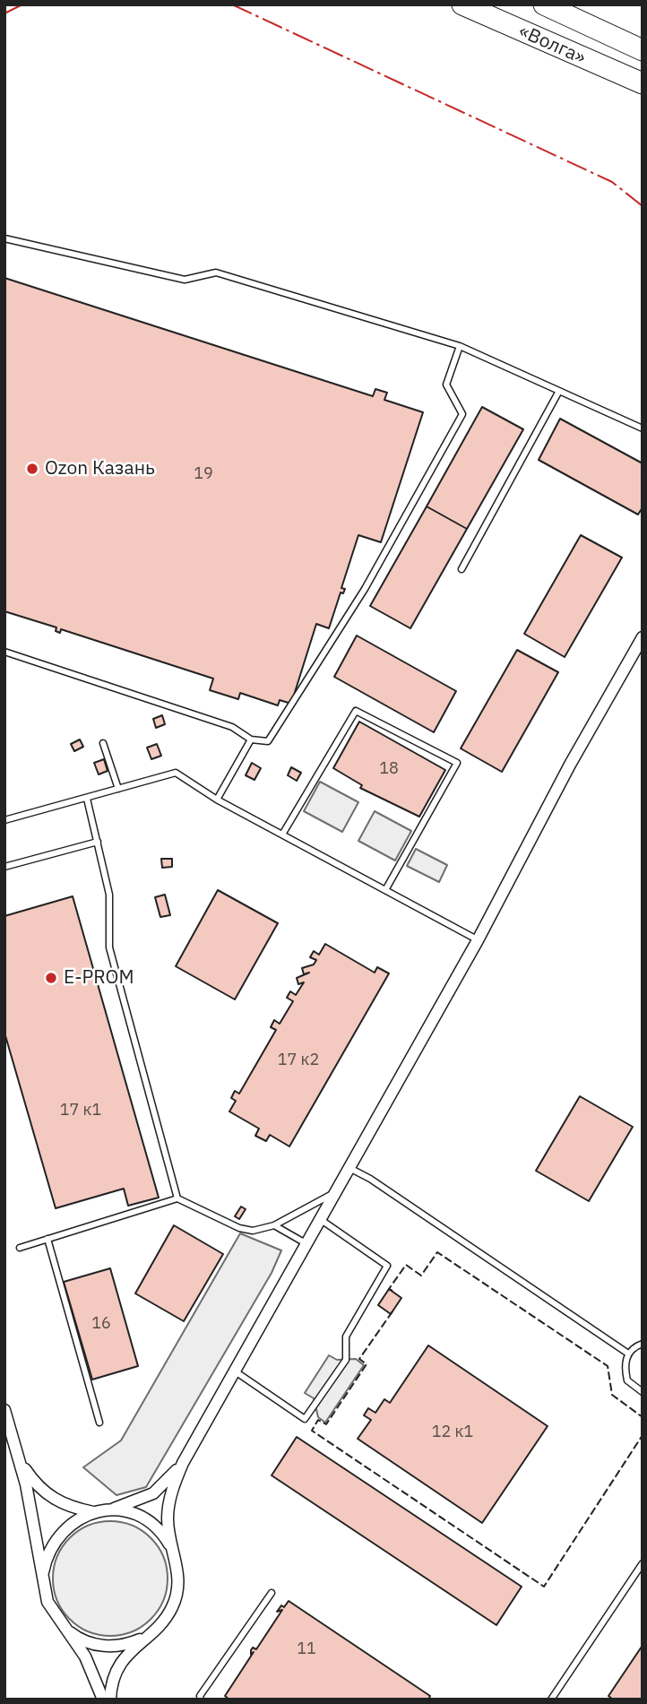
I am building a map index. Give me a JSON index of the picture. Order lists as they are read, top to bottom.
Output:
{
  "streets": {
    "highway": ["«Волга»"]
  },
  "places": ["Ozon Казань", "E-PROM"],
  "house_numbers": [
    "19",
    "18",
    "17 к2",
    "17 к1",
    "16",
    "12 к1",
    "11"
  ]
}
